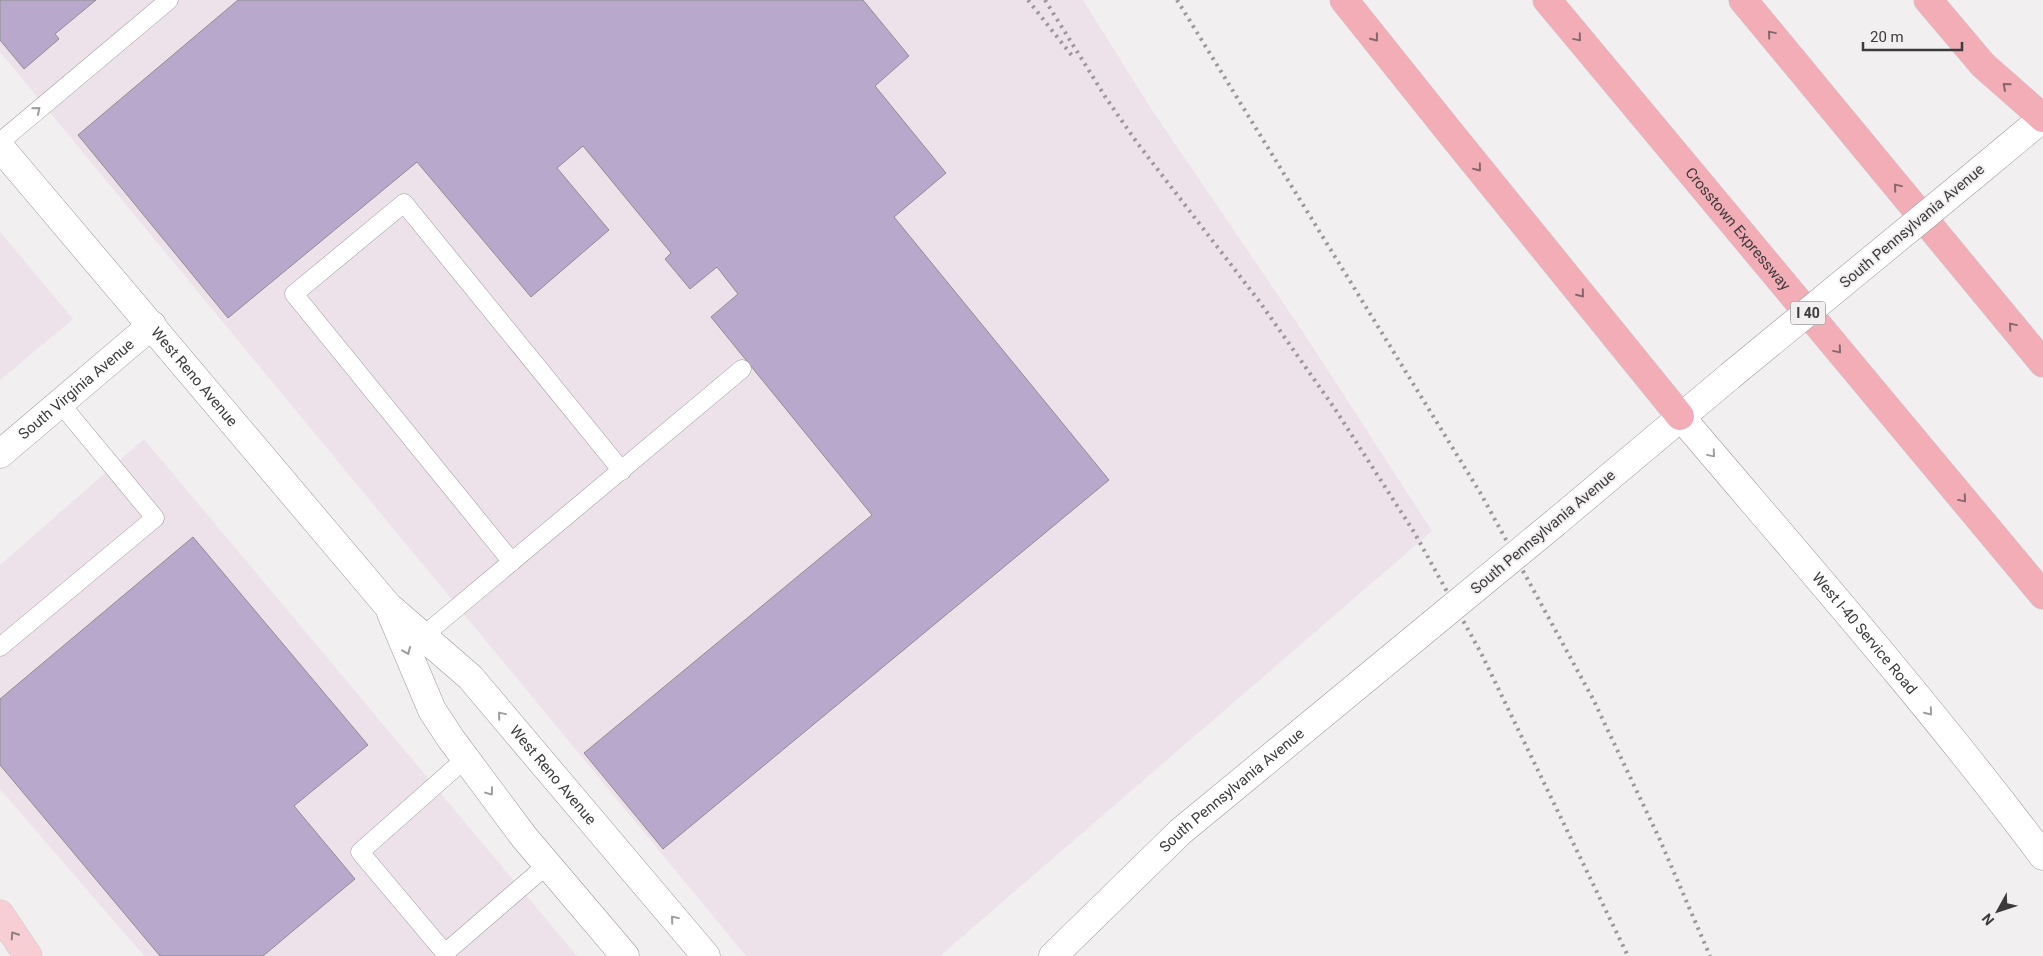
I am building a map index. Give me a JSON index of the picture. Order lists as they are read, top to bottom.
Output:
{
  "streets": {
    "highway": ["Crosstown Expressway", "I 40"],
    "main road": [
      "South Pennsylvania Avenue",
      "West Reno Avenue",
      "South Virginia Avenue",
      "West I-40 Service Road"
    ]
  },
  "crossings": [
    ["South Pennsylvania Avenue", "West I-40 Service Road"],
    ["West Reno Avenue", "South Virginia Avenue"]
  ],
  "one_way": ["West I-40 Service Road"],
  "scale_bar": "20 m",
  "north": "bottom left"
}
